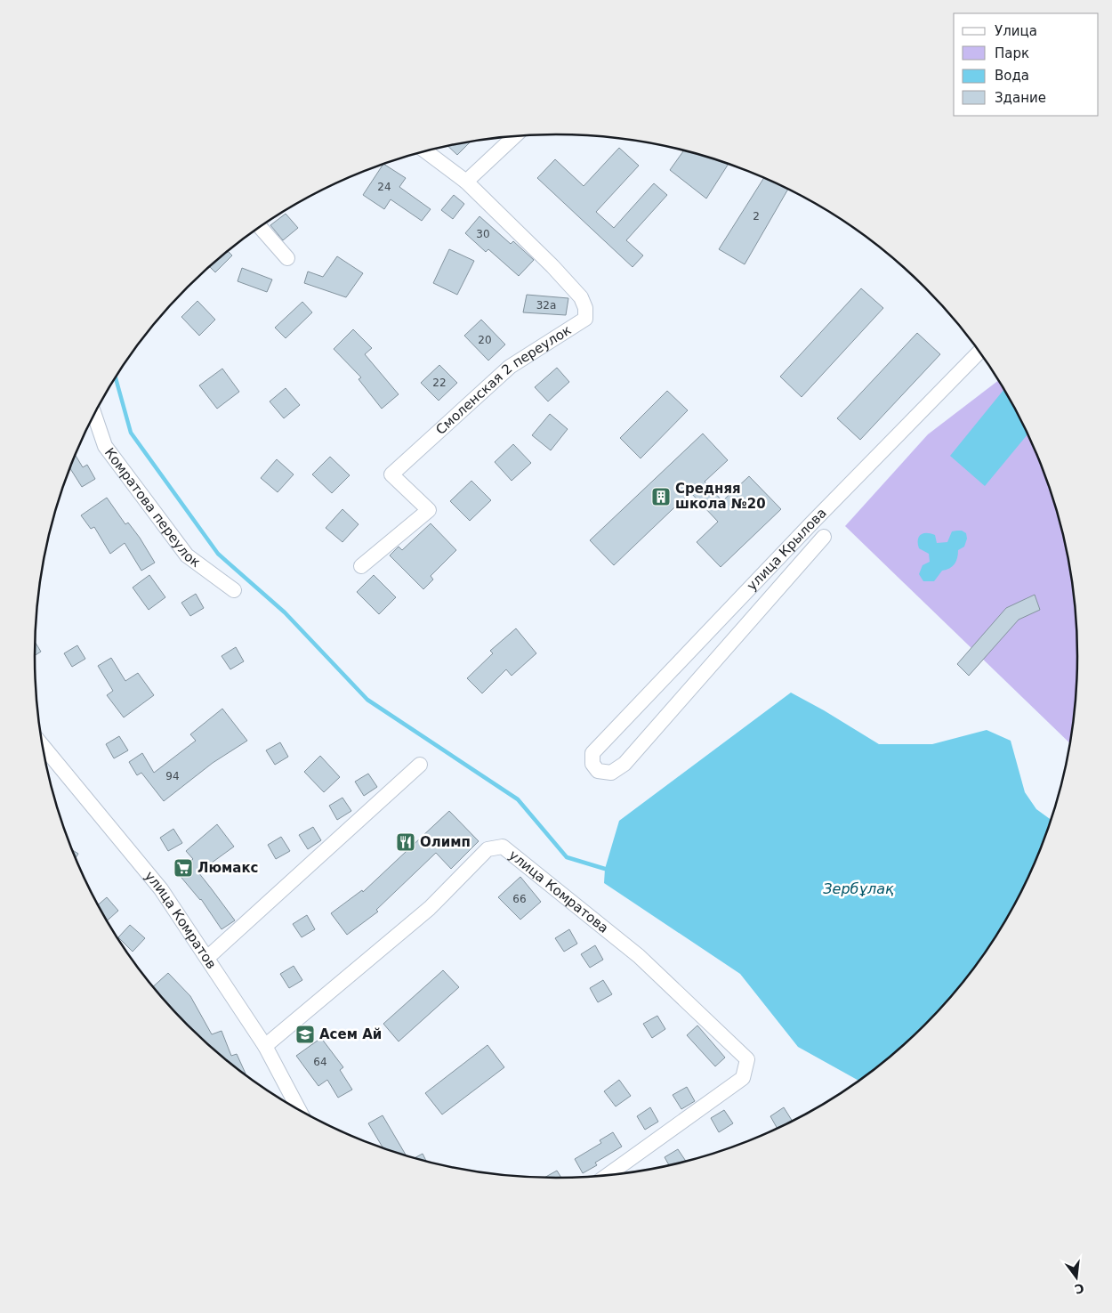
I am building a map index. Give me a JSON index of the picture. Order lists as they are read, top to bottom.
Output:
{
  "streets": {
    "street": [
      "Смоленская 2 переулок",
      "Комратова переулок",
      "улица Крылова",
      "улица Комратова",
      "улица Комратов"
    ]
  },
  "crossings": [
    ["улица Комратова", "улица Комратов"]
  ],
  "water": ["Зербұлақ"],
  "places": {
    "building": ["Средняя школа №20"],
    "restaurant": ["Олимп"],
    "supermarket": ["Люмакс"],
    "school or university": ["Асем Ай"]
  },
  "house_numbers": [
    "24",
    "2",
    "30",
    "32а",
    "20",
    "22",
    "94",
    "66",
    "64"
  ],
  "legend": [
    "Улица",
    "Парк",
    "Вода",
    "Здание"
  ],
  "north": "bottom"
}
